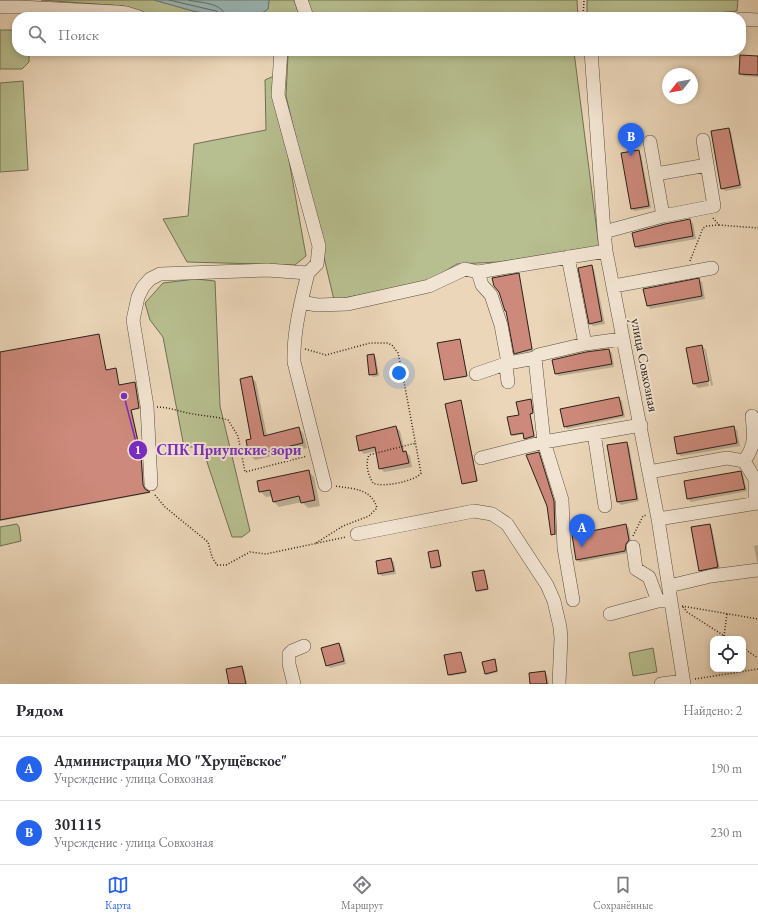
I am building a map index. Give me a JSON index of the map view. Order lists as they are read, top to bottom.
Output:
{
  "streets": {
    "street": ["улица Совхозная"]
  },
  "places": ["СПК Приупские зори"],
  "north": "bottom left",
  "page": {
    "search": "Поиск",
    "pins": ["B", "A"],
    "heading": ["Рядом", "Найдено: 2"],
    "list": [
      {
        "mark": "A",
        "name": "Администрация МО \"Хрущёвское\"",
        "note": "Учреждение · улица Совхозная",
        "value": "190 m"
      },
      {
        "mark": "B",
        "name": "301115",
        "note": "Учреждение · улица Совхозная",
        "value": "230 m"
      }
    ],
    "nav": ["Карта", "Маршрут", "Сохранённые"]
  }
}
